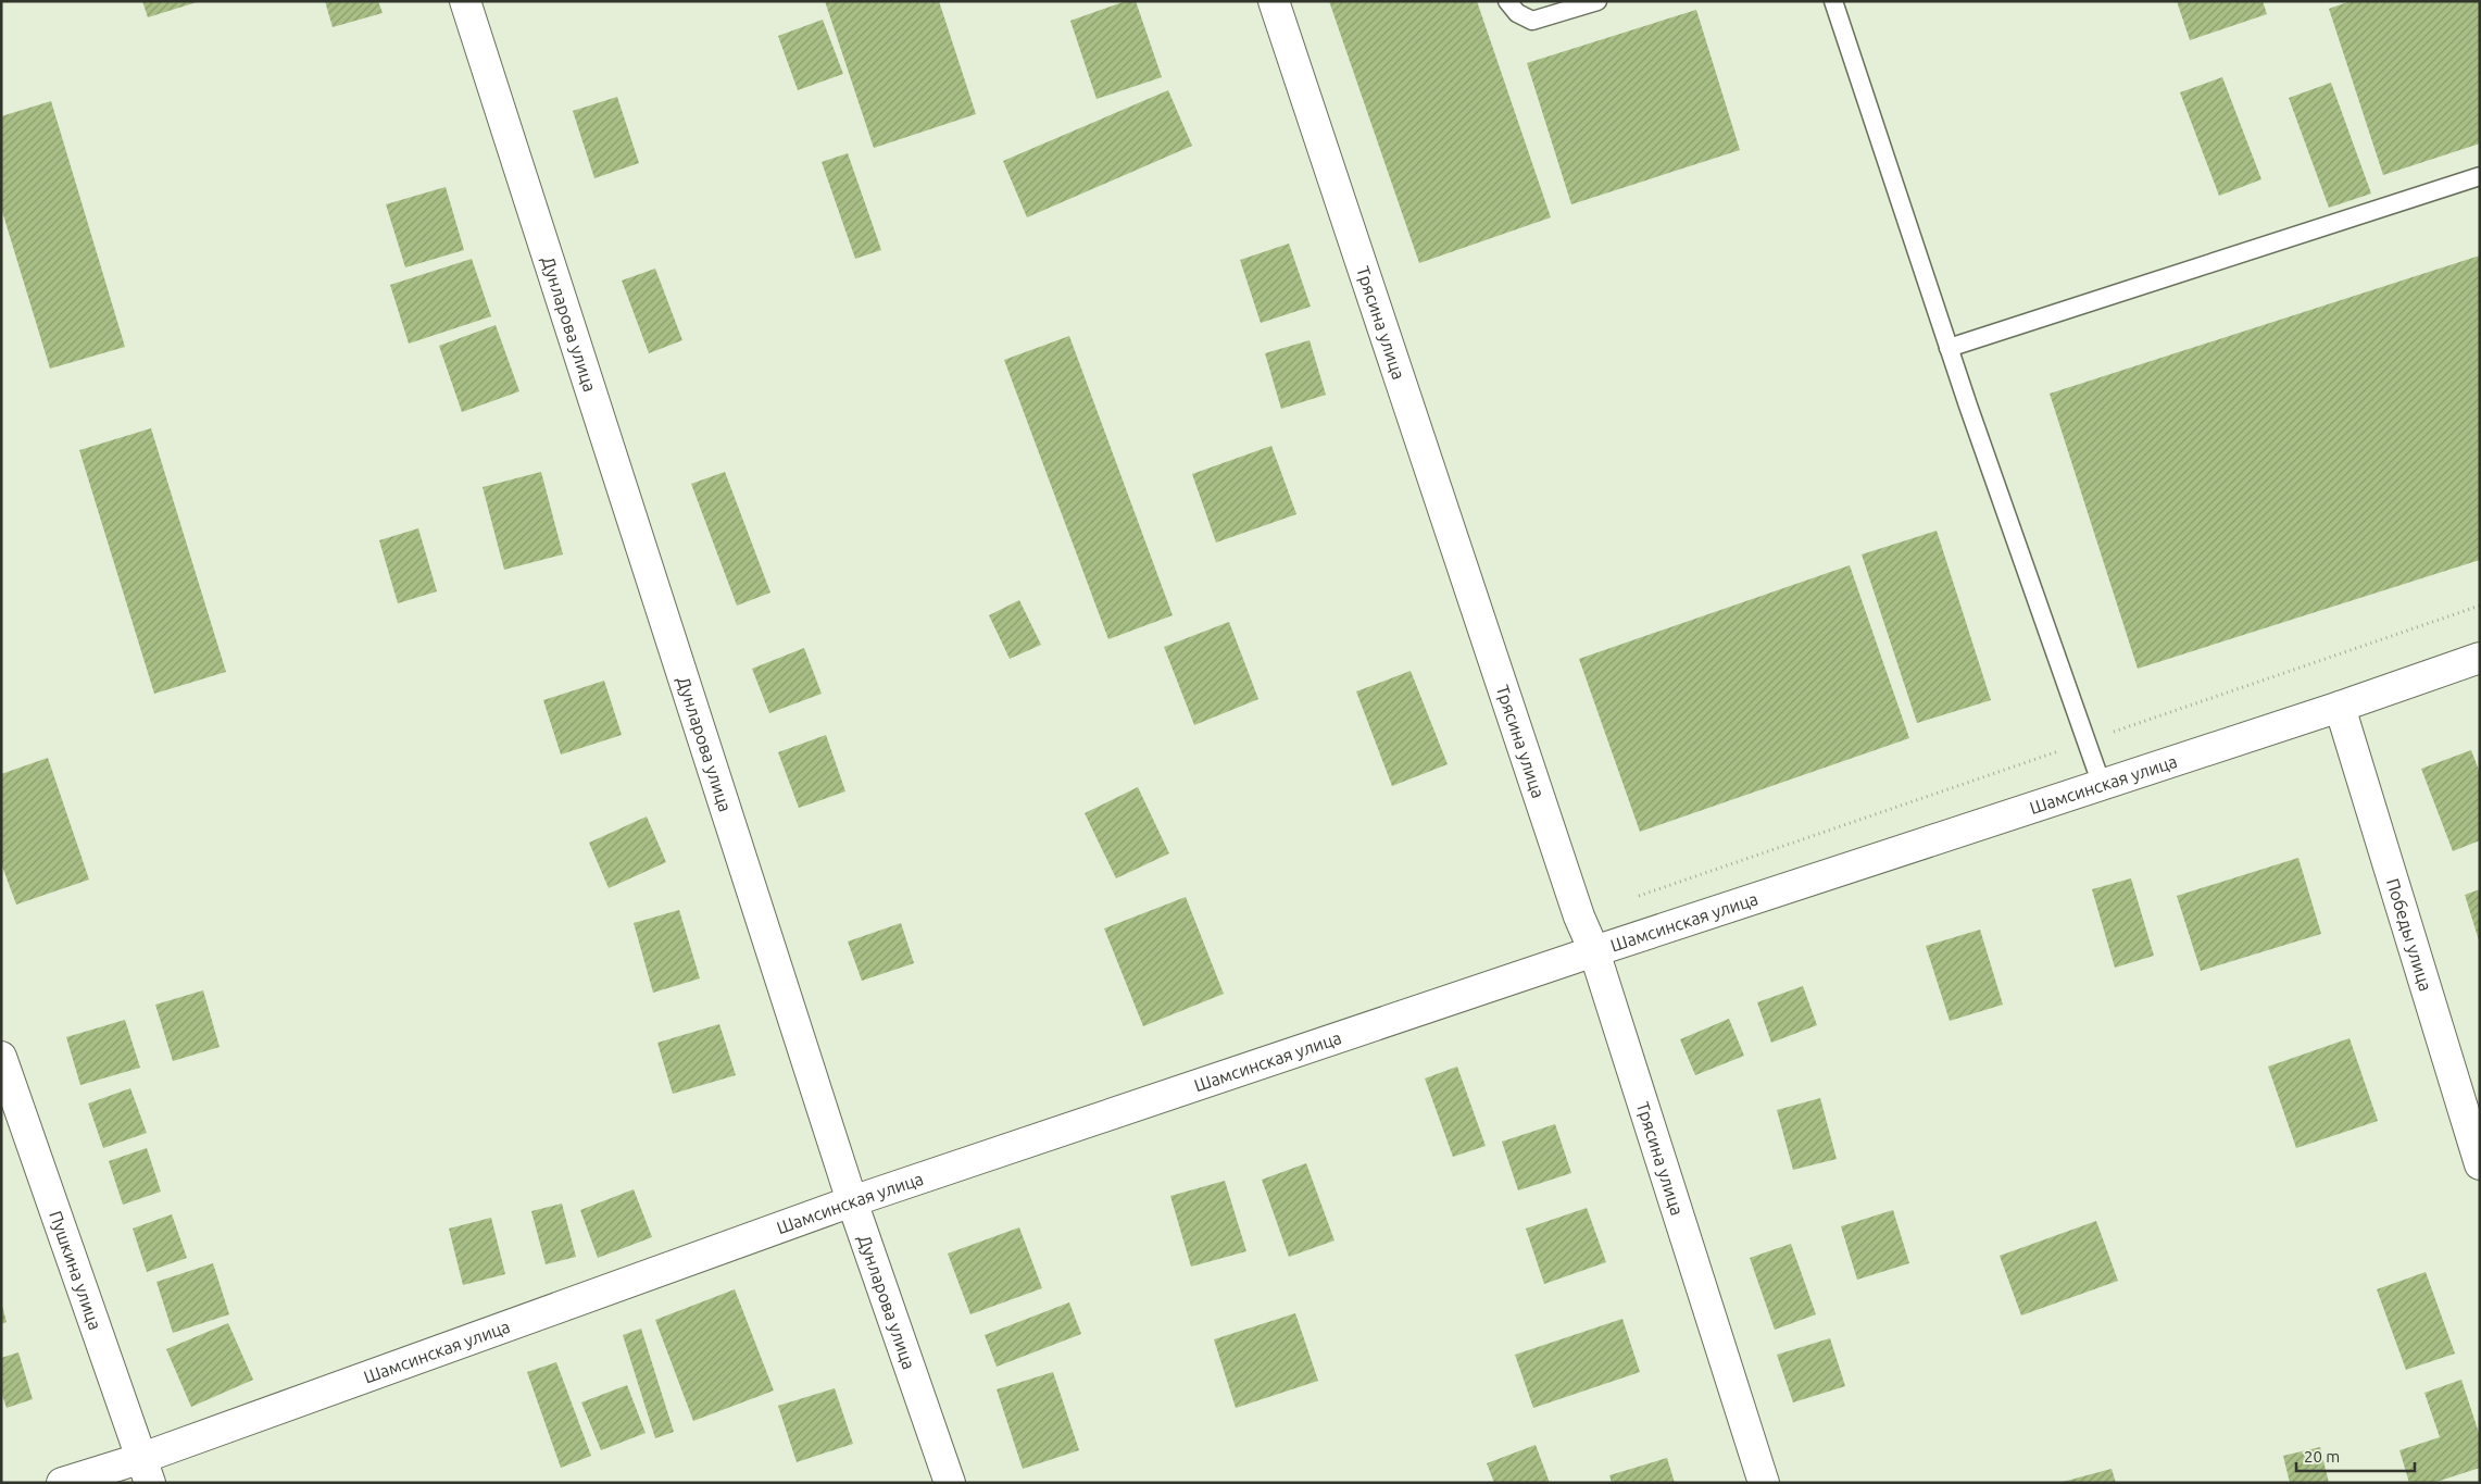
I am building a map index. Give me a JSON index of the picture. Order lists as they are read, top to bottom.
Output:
{
  "streets": {
    "street": [
      "Дунларова улица",
      "Трясина улица",
      "Шамсинская улица",
      "Победы улица",
      "Пушкина улица"
    ]
  },
  "crossings": [
    ["Дунларова улица", "Шамсинская улица"],
    ["Трясина улица", "Шамсинская улица"],
    ["Шамсинская улица", "Победы улица"],
    ["Шамсинская улица", "Пушкина улица"]
  ],
  "scale_bar": "20 m"
}
